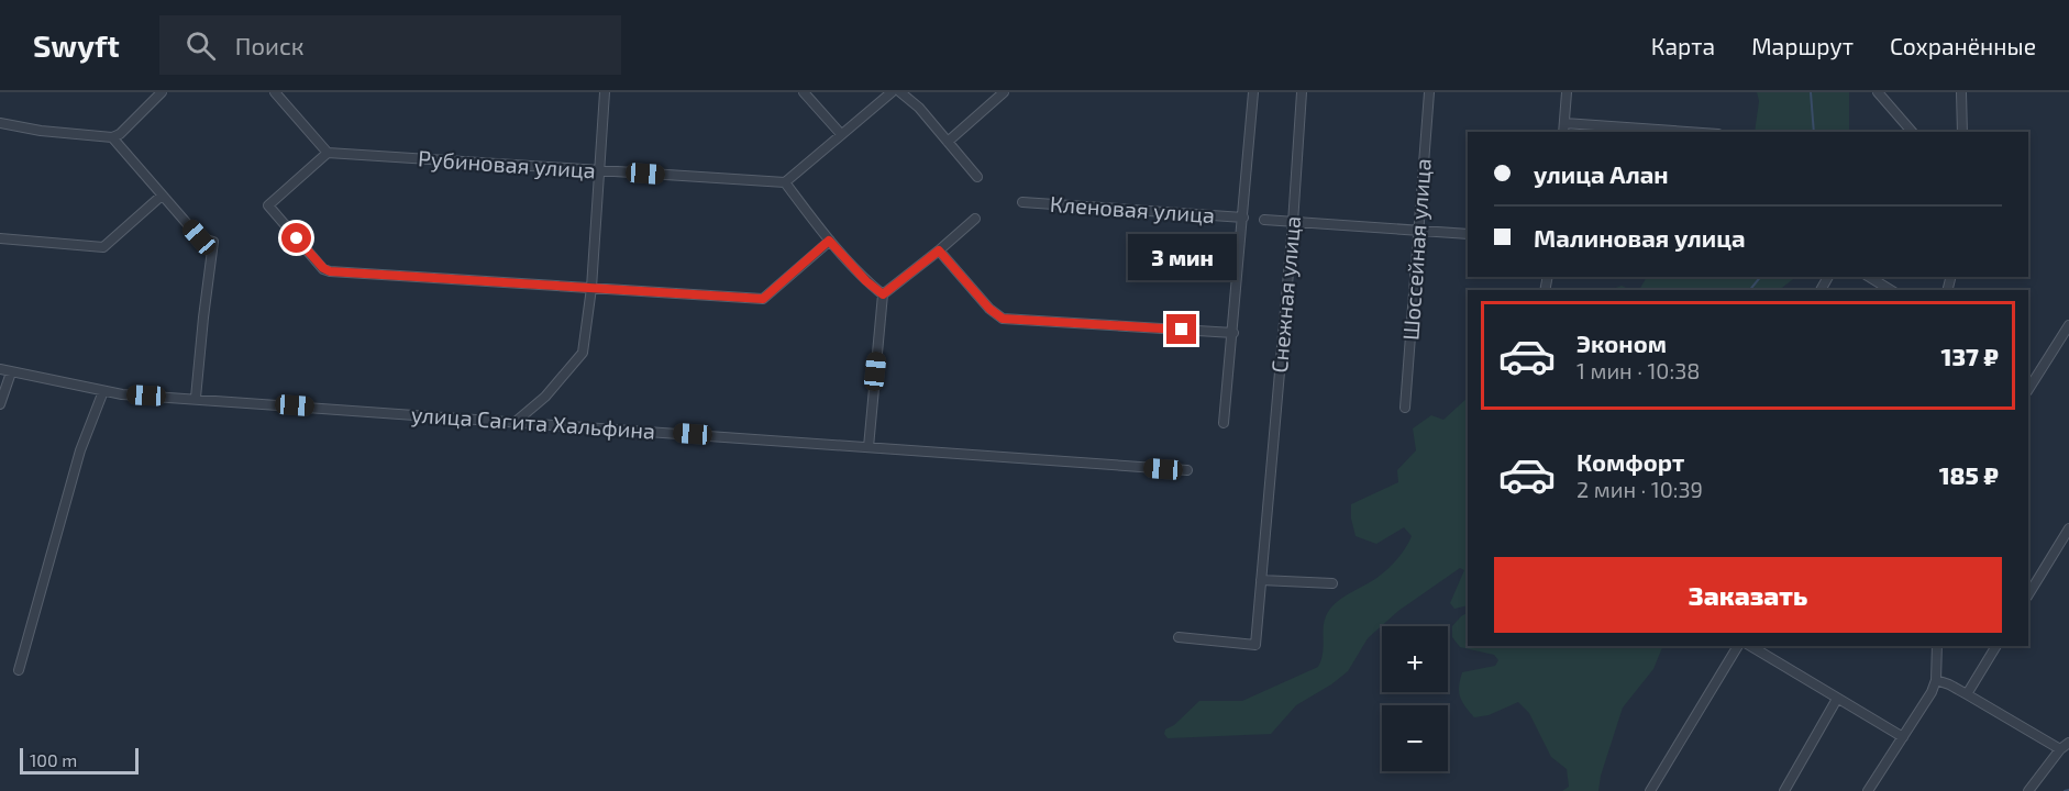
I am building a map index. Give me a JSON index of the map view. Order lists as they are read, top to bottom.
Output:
{
  "streets": {
    "street": [
      "Рубиновая улица",
      "Кленовая улица",
      "Шоссейная улица",
      "Снежная улица",
      "улица Сагита Хальфина"
    ]
  },
  "scale_bar": "100 m",
  "page": {
    "header": "Swyft",
    "search": "Поиск",
    "nav": ["Карта", "Маршрут", "Сохранённые"],
    "banner": ["улица Алан", "Малиновая улица"],
    "bubble": "3 мин",
    "list": [
      {
        "name": "Эконом",
        "note": "1 мин · 10:38",
        "value": "137 ₽"
      },
      {
        "name": "Комфорт",
        "note": "2 мин · 10:39",
        "value": "185 ₽"
      }
    ],
    "buttons": "Заказать",
    "map_buttons": ["+", "−"],
    "scale": "100 m"
  }
}
